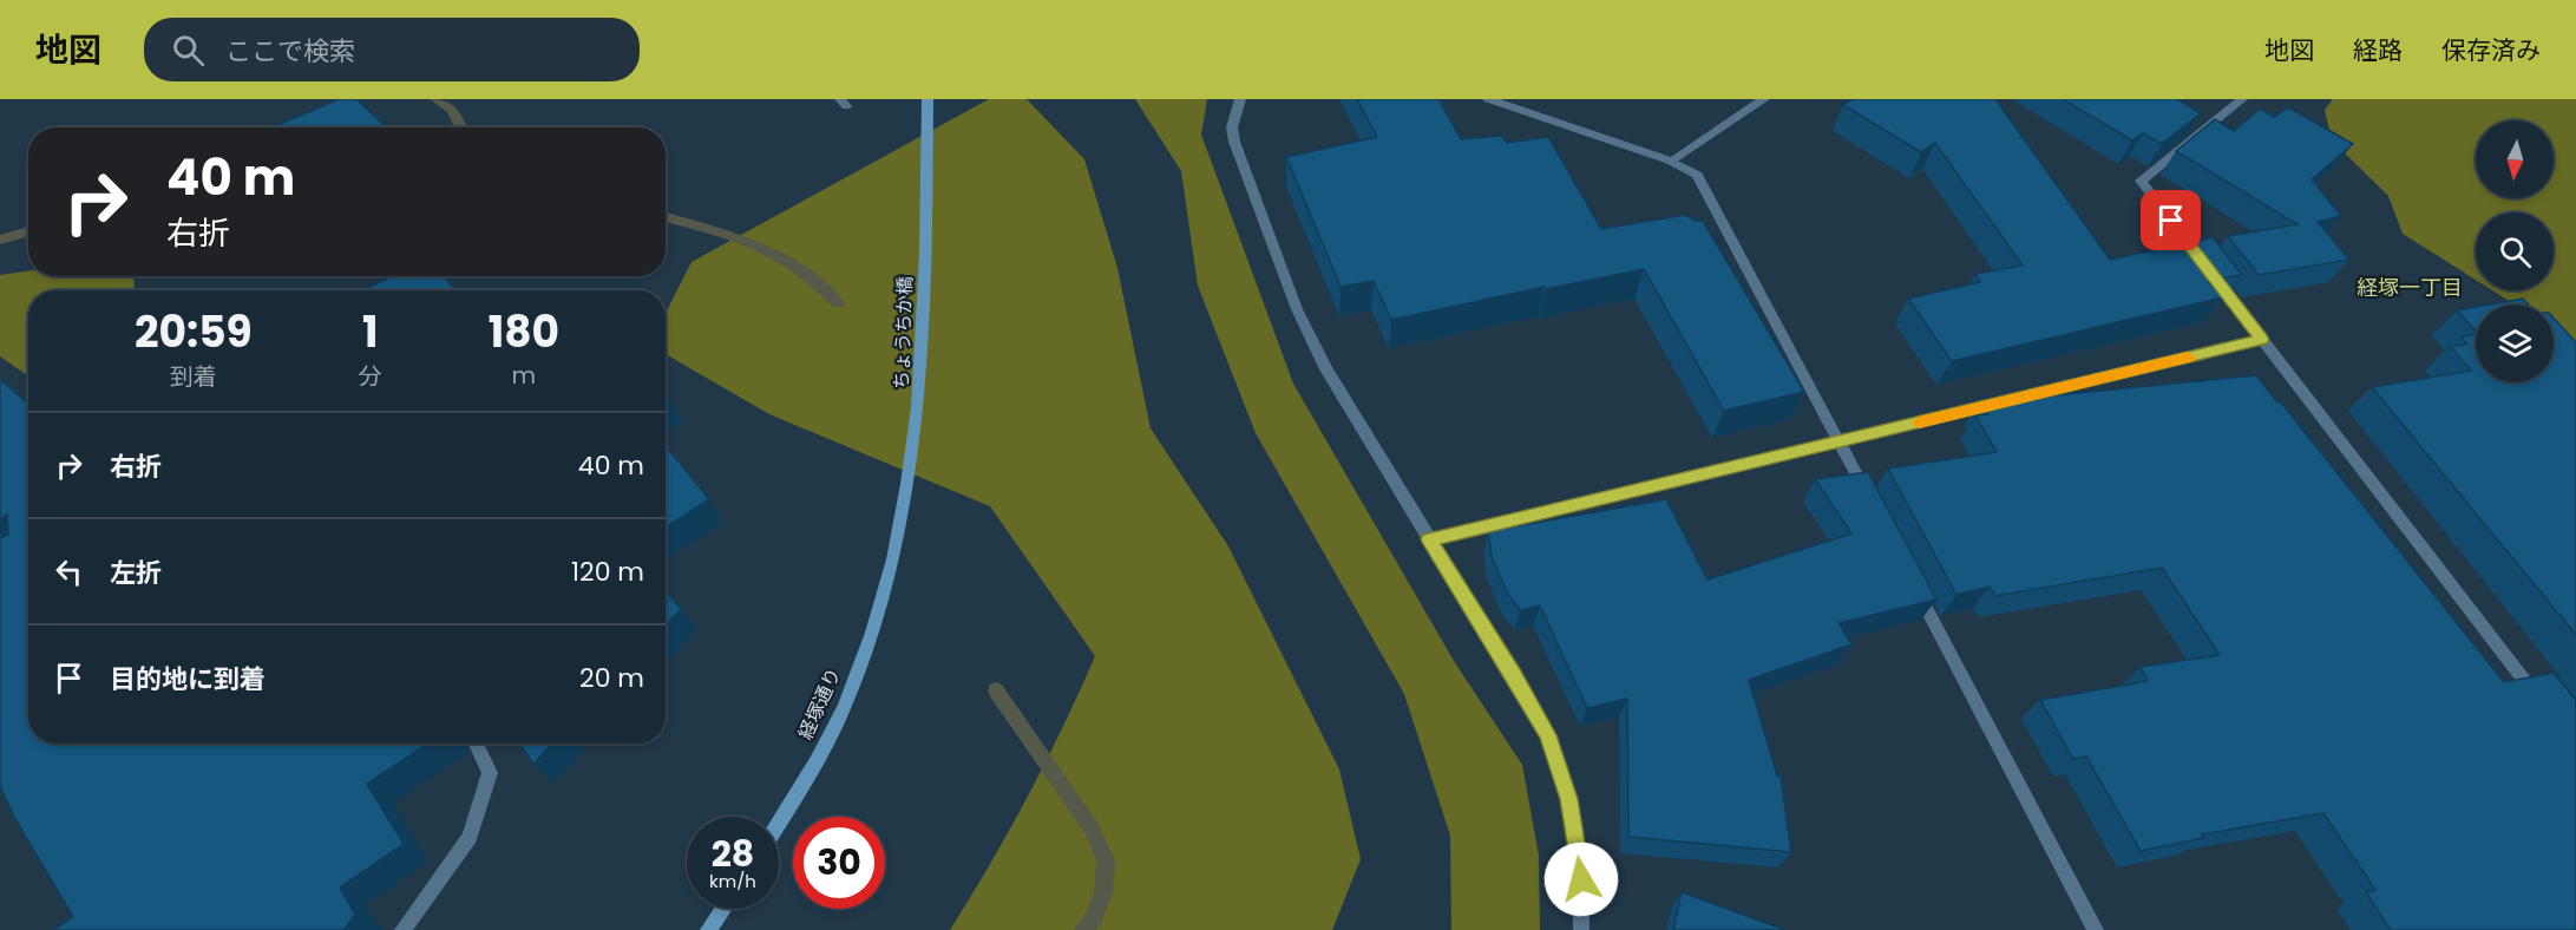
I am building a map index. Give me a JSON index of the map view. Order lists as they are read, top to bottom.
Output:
{
  "streets": {
    "main road": ["ちょうちか橋", "経塚通り"]
  },
  "crossings": [
    ["ちょうちか橋", "経塚通り"]
  ],
  "districts": ["経塚一丁目"],
  "north": "bottom",
  "page": {
    "header": "地図",
    "search": "ここで検索",
    "nav": ["地図", "経路", "保存済み"],
    "turn": ["40 m", "右折"],
    "eta": [
      "20:59",
      "到着",
      "1",
      "分",
      "180",
      "m"
    ],
    "list": [
      {
        "name": "右折",
        "value": "40 m"
      },
      {
        "name": "左折",
        "value": "120 m"
      },
      {
        "name": "目的地に到着",
        "value": "20 m"
      }
    ],
    "speed": "28 km/h",
    "limit": "30"
  }
}
